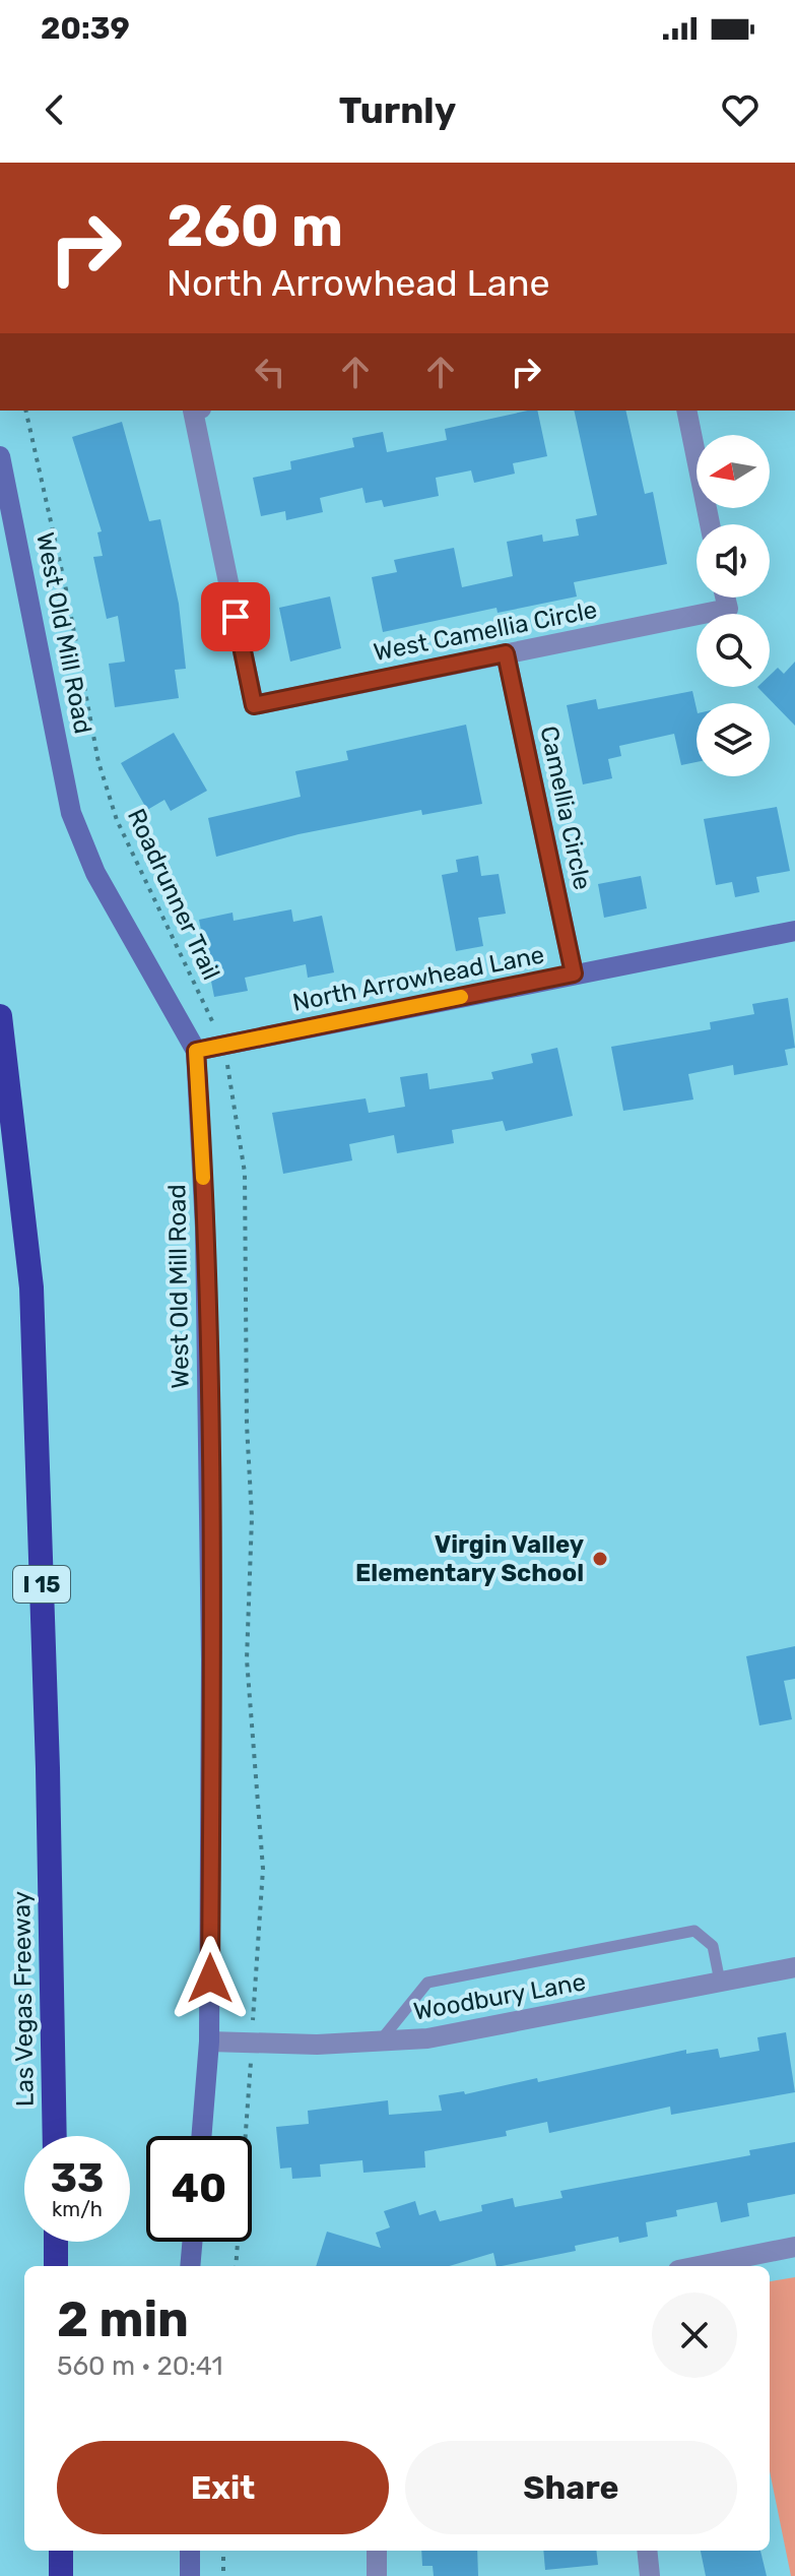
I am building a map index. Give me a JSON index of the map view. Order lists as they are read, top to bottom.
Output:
{
  "streets": {
    "highway": ["I 15", "Las Vegas Freeway"],
    "street": [
      "West Camellia Circle",
      "West Old Mill Road",
      "Camellia Circle",
      "North Arrowhead Lane",
      "Woodbury Lane"
    ],
    "path": ["Roadrunner Trail"]
  },
  "crossings": [
    ["West Camellia Circle", "Camellia Circle"],
    ["West Old Mill Road", "North Arrowhead Lane"],
    ["West Old Mill Road", "Woodbury Lane"],
    ["Camellia Circle", "North Arrowhead Lane"]
  ],
  "places": ["Virgin Valley Elementary School"],
  "north": "left",
  "page": {
    "status": "20:39",
    "header": "Turnly",
    "turn": ["260 m", "North Arrowhead Lane"],
    "speed": "33 km/h",
    "limit": "40",
    "heading": ["2 min", "560 m · 20:41"],
    "buttons": ["Exit", "Share"]
  }
}
